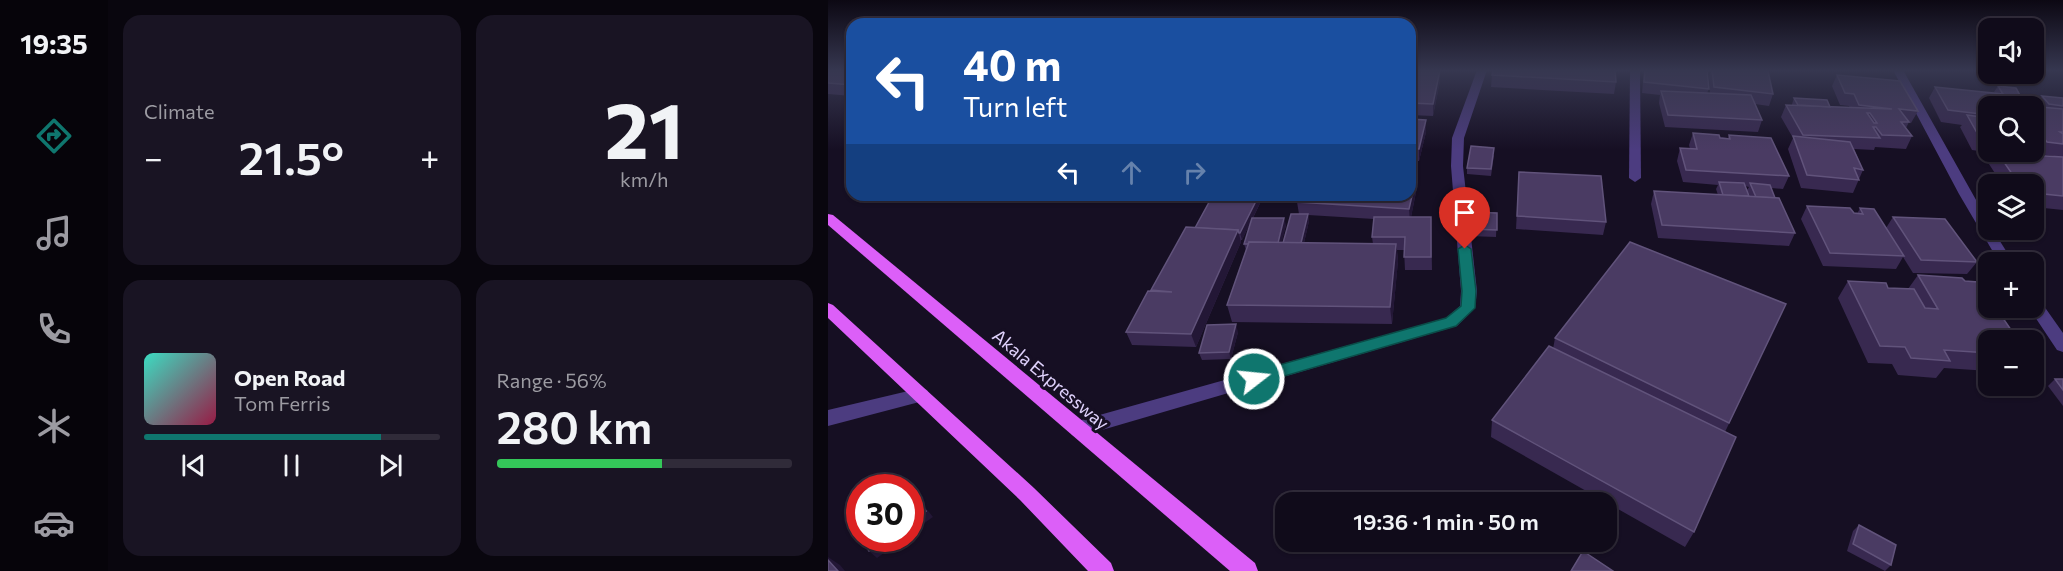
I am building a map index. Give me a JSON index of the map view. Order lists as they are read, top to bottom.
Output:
{
  "streets": {
    "main road": ["Akala Expressway"]
  },
  "page": {
    "tabs": "19:35",
    "tile": [
      "Climate",
      ["21", "km/h"],
      ["Range · 56%", "280 km"]
    ],
    "map_buttons": ["+", "−"],
    "turn": ["40 m", "Turn left"],
    "heat": ["−", "21.5°", "+"],
    "song": ["Open Road", "Tom Ferris"],
    "limit": "30",
    "trip": "19:36 · 1 min · 50 m"
  }
}
